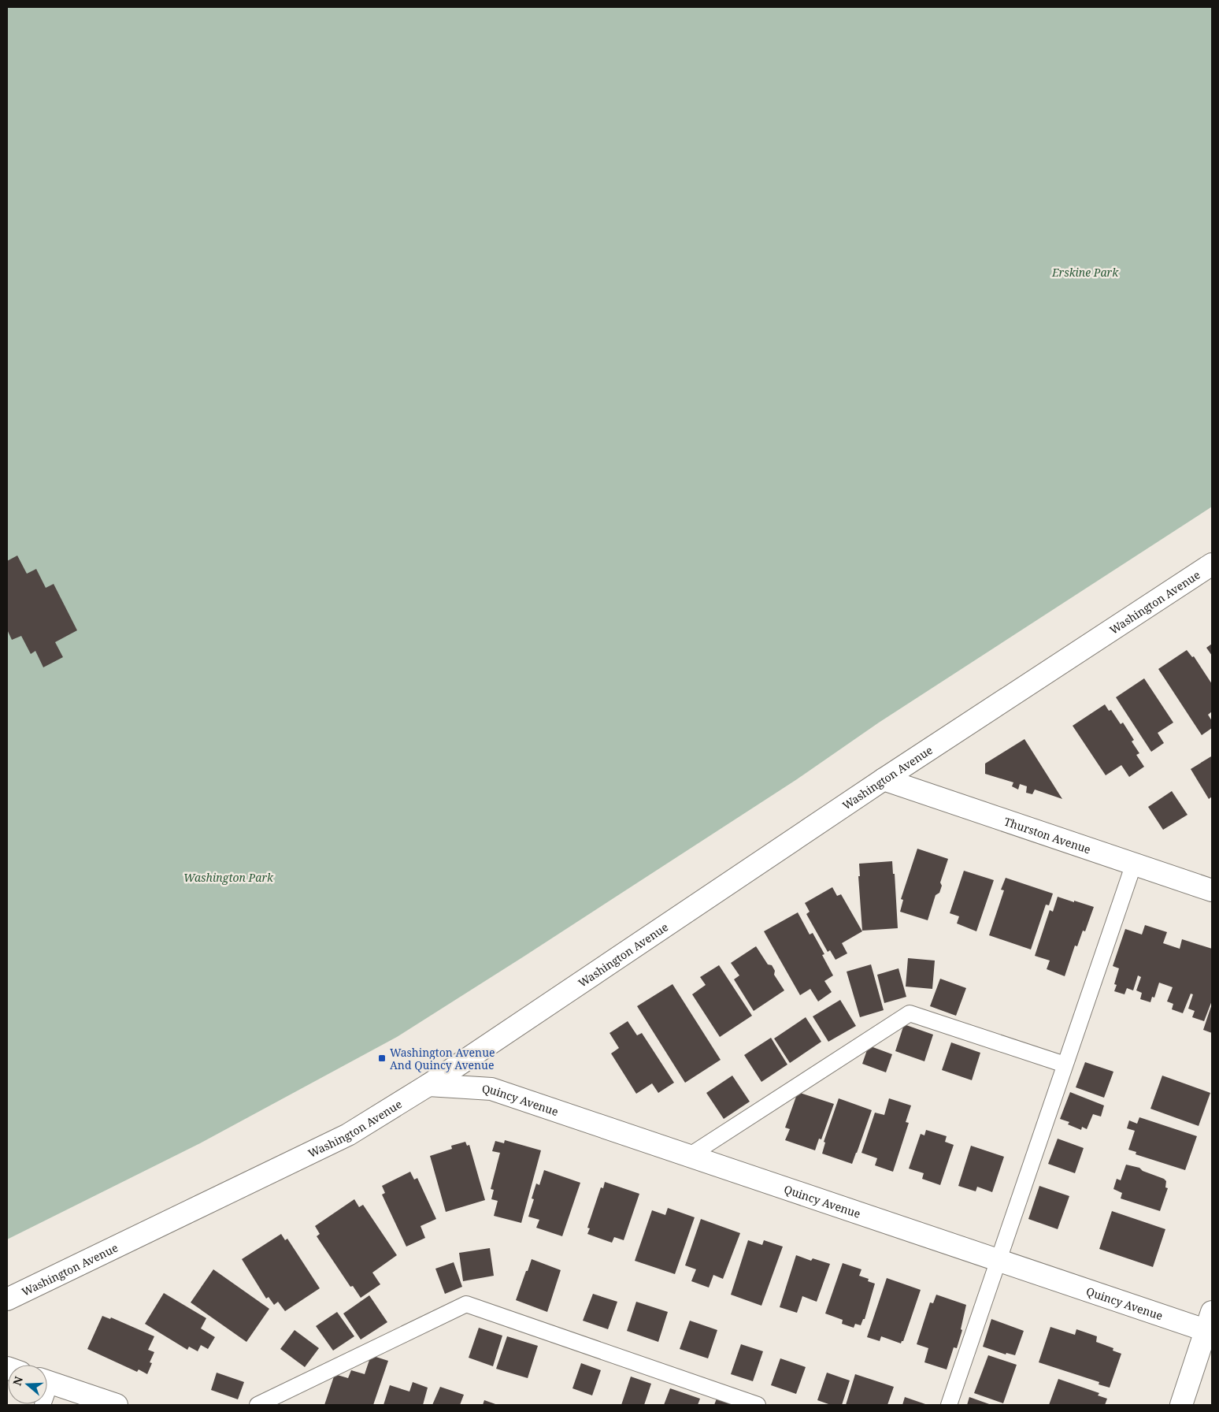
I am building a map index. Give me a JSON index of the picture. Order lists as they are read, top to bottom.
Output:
{
  "streets": {
    "main road": ["Washington Avenue", "Thurston Avenue", "Quincy Avenue"]
  },
  "crossings": [
    ["Washington Avenue", "Thurston Avenue"],
    ["Washington Avenue", "Quincy Avenue"]
  ],
  "parks": ["Erskine Park", "Washington Park"],
  "places": {
    "transit": ["Washington Avenue And Quincy Avenue"]
  },
  "north": "left"
}
